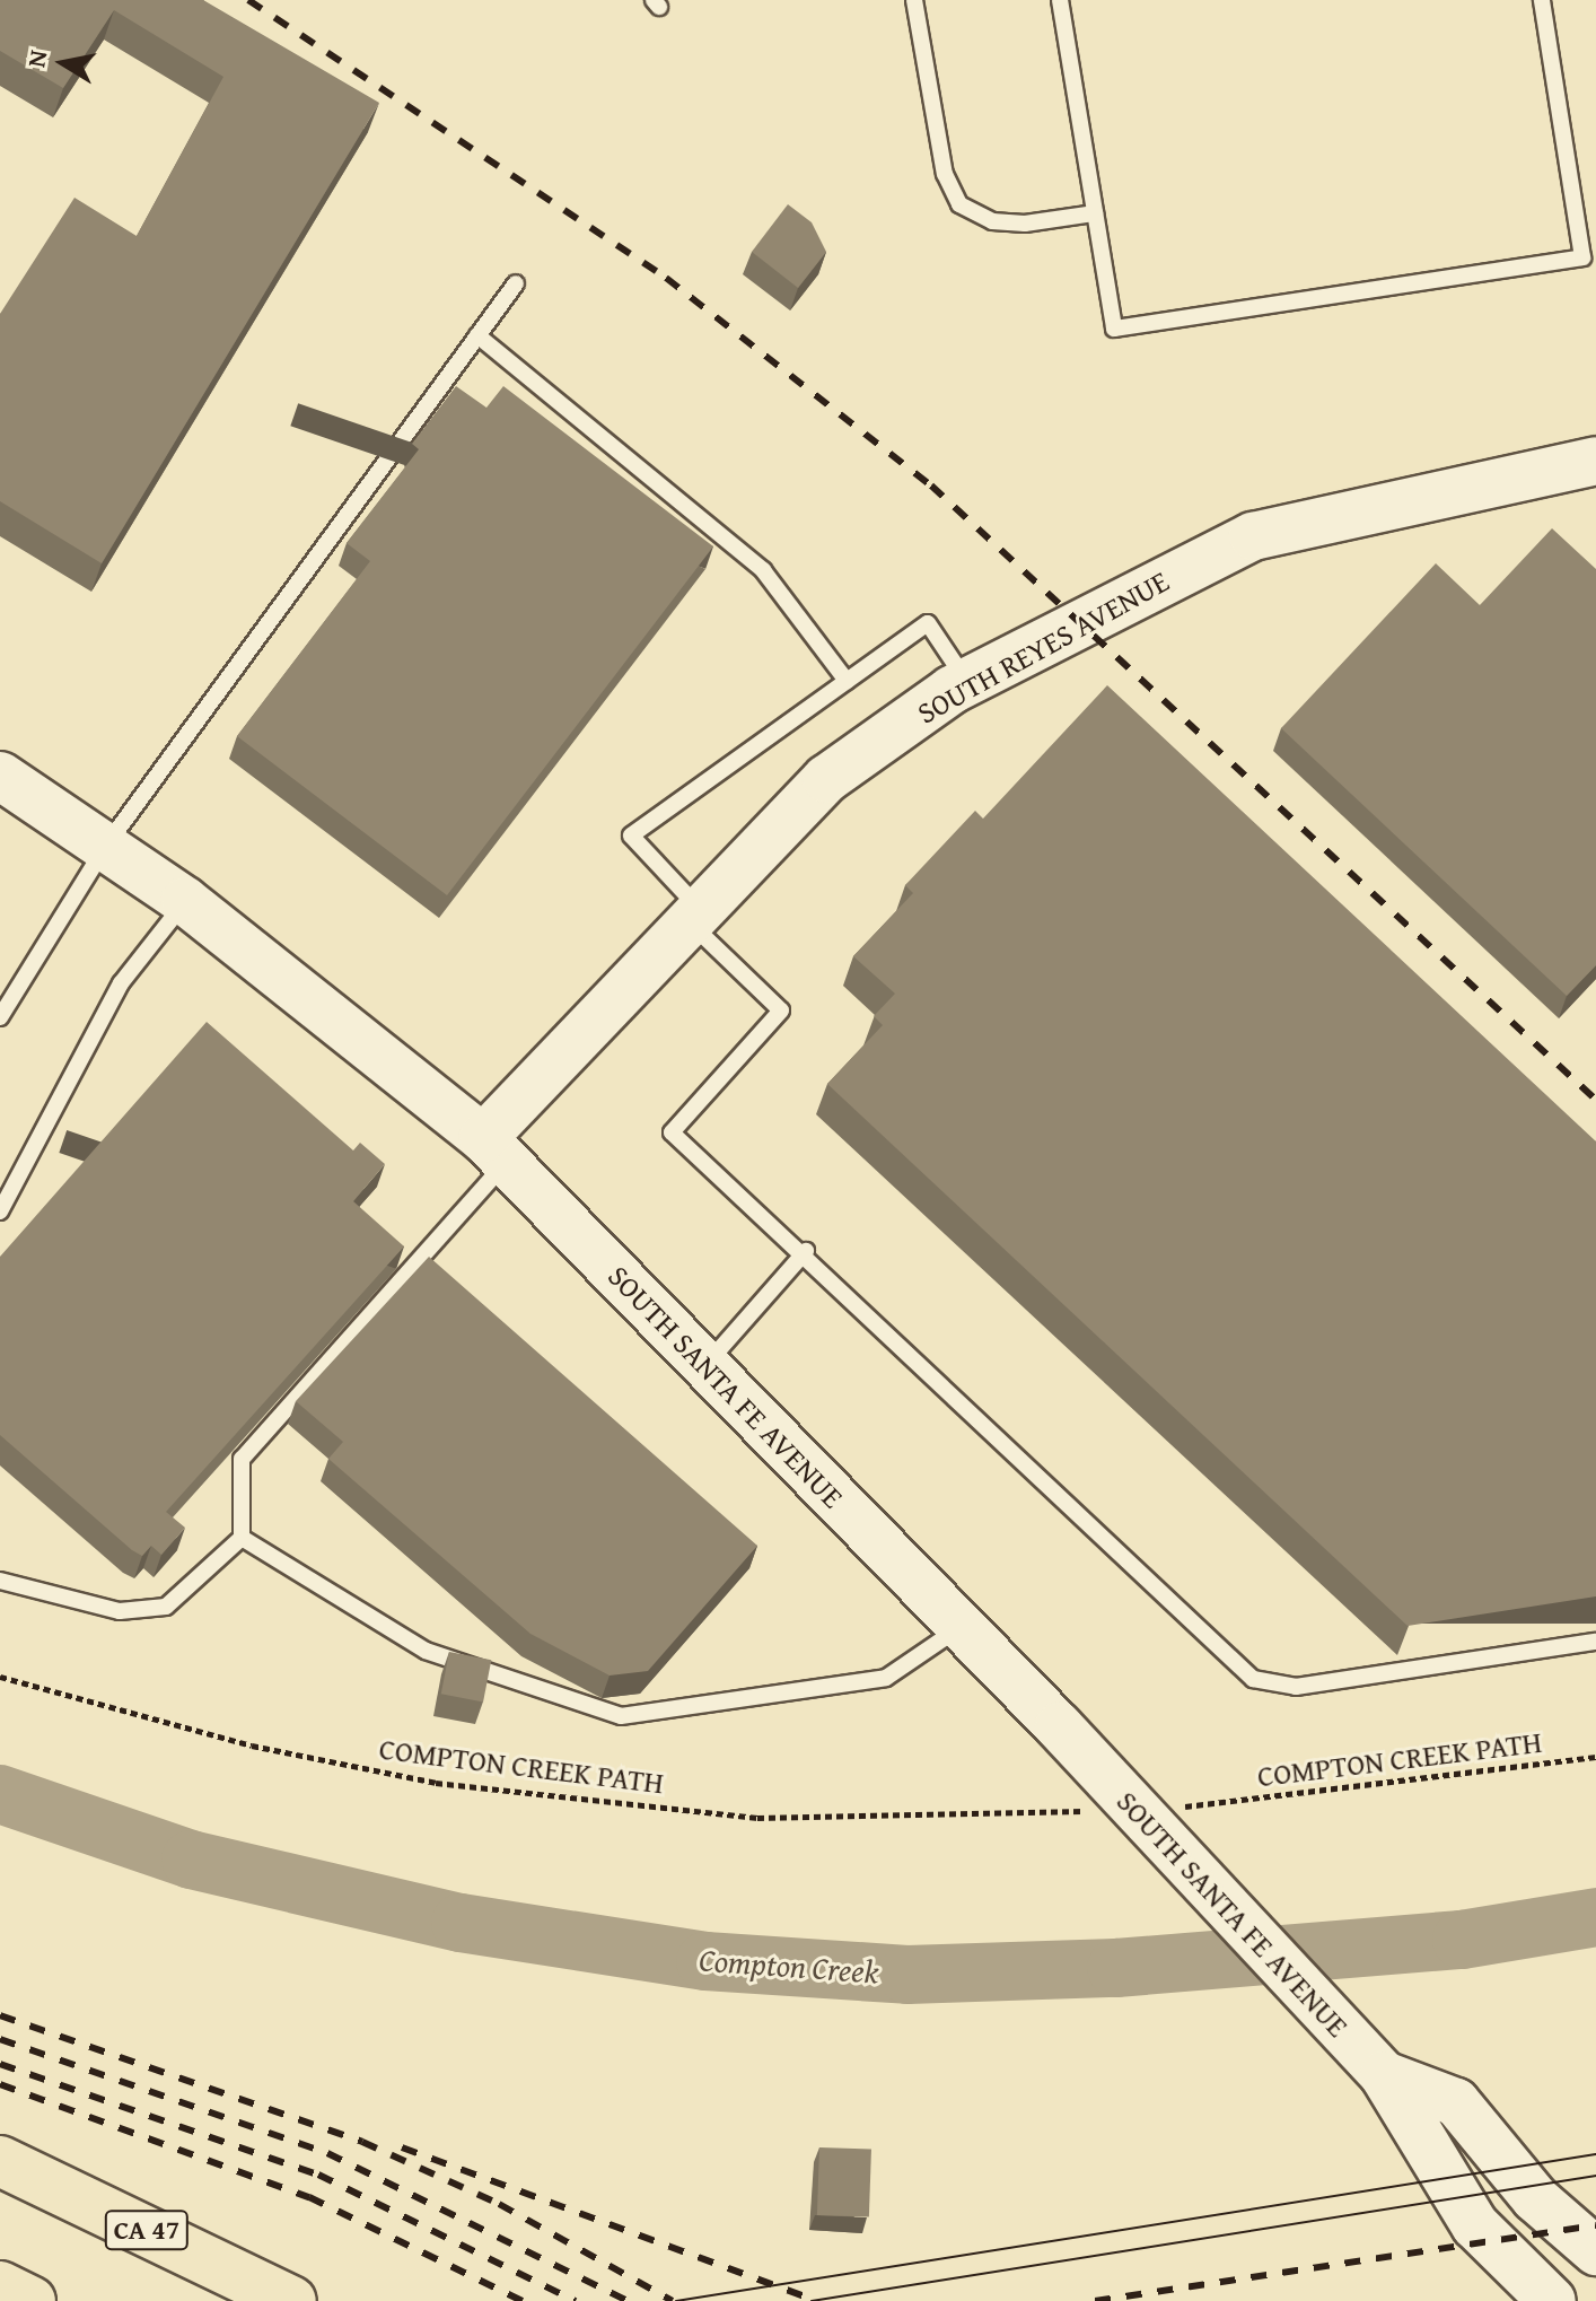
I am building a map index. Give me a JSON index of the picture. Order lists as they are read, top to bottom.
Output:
{
  "streets": {
    "main road": ["SOUTH REYES AVENUE", "SOUTH SANTA FE AVENUE", "CA 47"],
    "path": ["COMPTON CREEK PATH"]
  },
  "crossings": [
    ["SOUTH REYES AVENUE", "SOUTH SANTA FE AVENUE"]
  ],
  "water": ["Compton Creek"],
  "north": "left"
}
